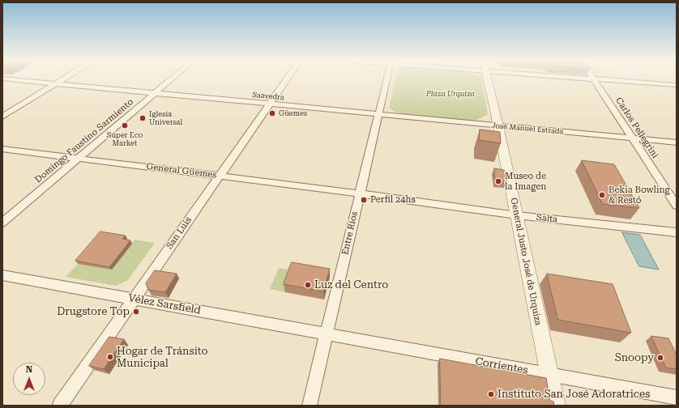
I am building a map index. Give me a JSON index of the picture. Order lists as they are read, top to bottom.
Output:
{
  "streets": {
    "street": [
      "Saavedra",
      "Carlos Pellegrini",
      "José Manuel Estrada",
      "Domingo Faustino Sarmiento",
      "General Güemes",
      "Salta",
      "San Luis",
      "Entre Ríos",
      "General Justo José de Urquiza",
      "Vélez Sarsfield",
      "Corrientes"
    ]
  },
  "crossings": [
    ["Saavedra", "José Manuel Estrada"],
    ["Saavedra", "Domingo Faustino Sarmiento"],
    ["Saavedra", "San Luis"],
    ["Saavedra", "Entre Ríos"],
    ["Carlos Pellegrini", "José Manuel Estrada"],
    ["José Manuel Estrada", "Entre Ríos"],
    ["José Manuel Estrada", "General Justo José de Urquiza"],
    ["Domingo Faustino Sarmiento", "General Güemes"],
    ["General Güemes", "Salta"],
    ["General Güemes", "San Luis"],
    ["General Güemes", "Entre Ríos"],
    ["Salta", "Entre Ríos"],
    ["Salta", "General Justo José de Urquiza"],
    ["San Luis", "Vélez Sarsfield"],
    ["Entre Ríos", "Vélez Sarsfield"],
    ["Entre Ríos", "Corrientes"],
    ["General Justo José de Urquiza", "Corrientes"],
    ["Vélez Sarsfield", "Corrientes"]
  ],
  "parks": ["Plaza Urquiza"],
  "places": [
    "Güemes",
    "Iglesia Universal",
    "Súper Eco Market",
    "Museo de la Imagen",
    "Bekia Bowling & Restó",
    "Perfil 24hs",
    "Luz del Centro",
    "Drugstore Top",
    "Hogar de Tránsito Municipal",
    "Snoopy",
    "Instituto San José Adoratrices"
  ],
  "north": "top"
}
